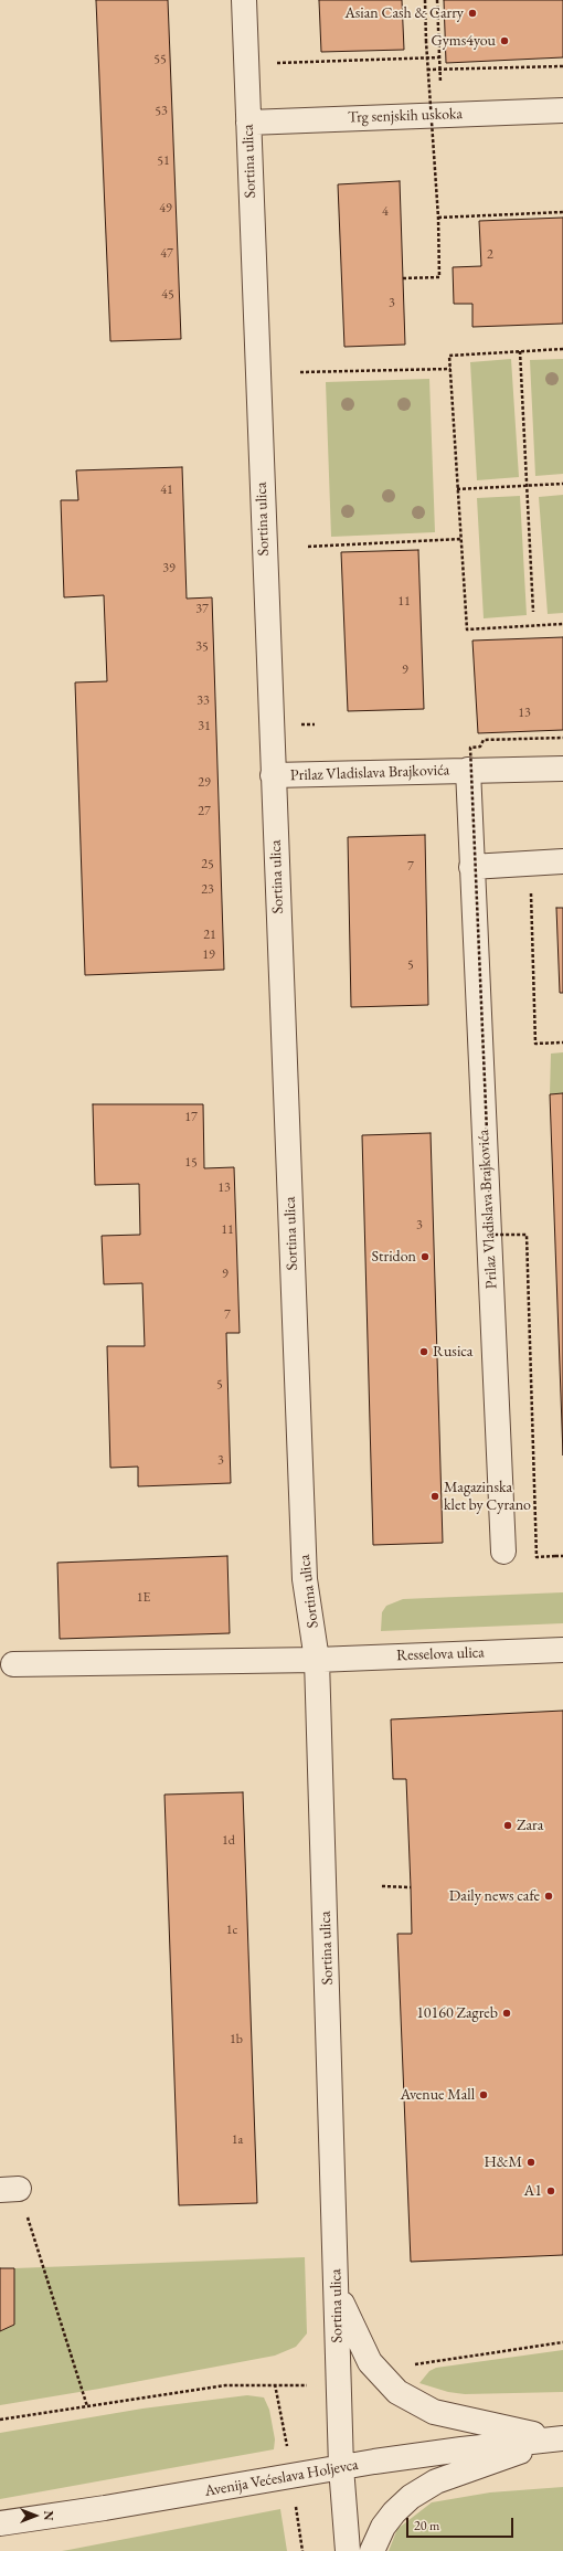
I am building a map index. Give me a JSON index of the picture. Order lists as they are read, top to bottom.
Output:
{
  "streets": {
    "street": [
      "Trg senjskih uskoka",
      "Sortina ulica",
      "Prilaz Vladislava Brajkovića",
      "Resselova ulica",
      "Avenija Većeslava Holjevca"
    ]
  },
  "crossings": [
    ["Trg senjskih uskoka", "Sortina ulica"],
    ["Sortina ulica", "Prilaz Vladislava Brajkovića"],
    ["Sortina ulica", "Resselova ulica"],
    ["Sortina ulica", "Avenija Većeslava Holjevca"]
  ],
  "places": [
    "Asian Cash & Carry",
    "Gyms4you",
    "Stridon",
    "Rusica",
    "Magazinska klet by Cyrano",
    "Zara",
    "Daily news cafe",
    "10160 Zagreb",
    "Avenue Mall",
    "H&M",
    "A1"
  ],
  "house_numbers": [
    "55",
    "53",
    "51",
    "49",
    "4",
    "47",
    "2",
    "45",
    "3",
    "41",
    "39",
    "11",
    "37",
    "35",
    "9",
    "33",
    "13",
    "31",
    "29",
    "27",
    "25",
    "7",
    "23",
    "21",
    "19",
    "5",
    "17",
    "15",
    "13",
    "3",
    "11",
    "9",
    "7",
    "5",
    "3",
    "1E",
    "1d",
    "1c",
    "1b",
    "1a"
  ],
  "scale_bar": "20 m",
  "north": "right"
}
